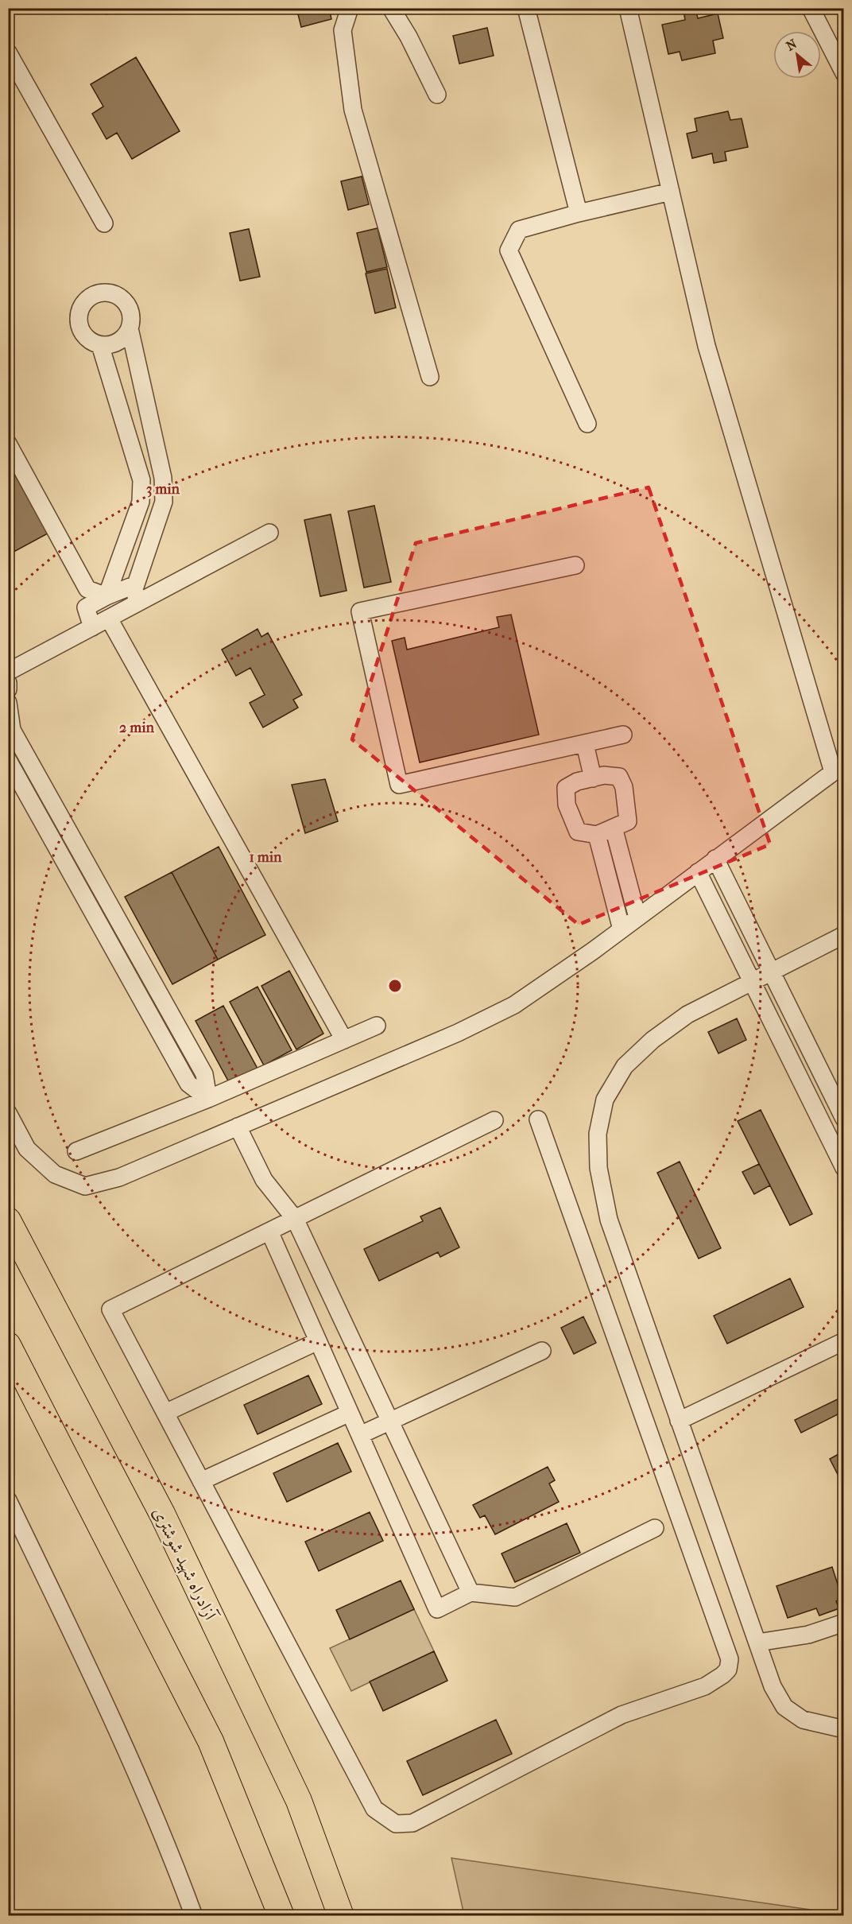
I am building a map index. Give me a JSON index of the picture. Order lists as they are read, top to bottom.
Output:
{
  "streets": {
    "highway": ["آزادراه شهید شوشتری"]
  },
  "north": "top left",
  "rings": ["3 min", "2 min", "1 min"]
}
